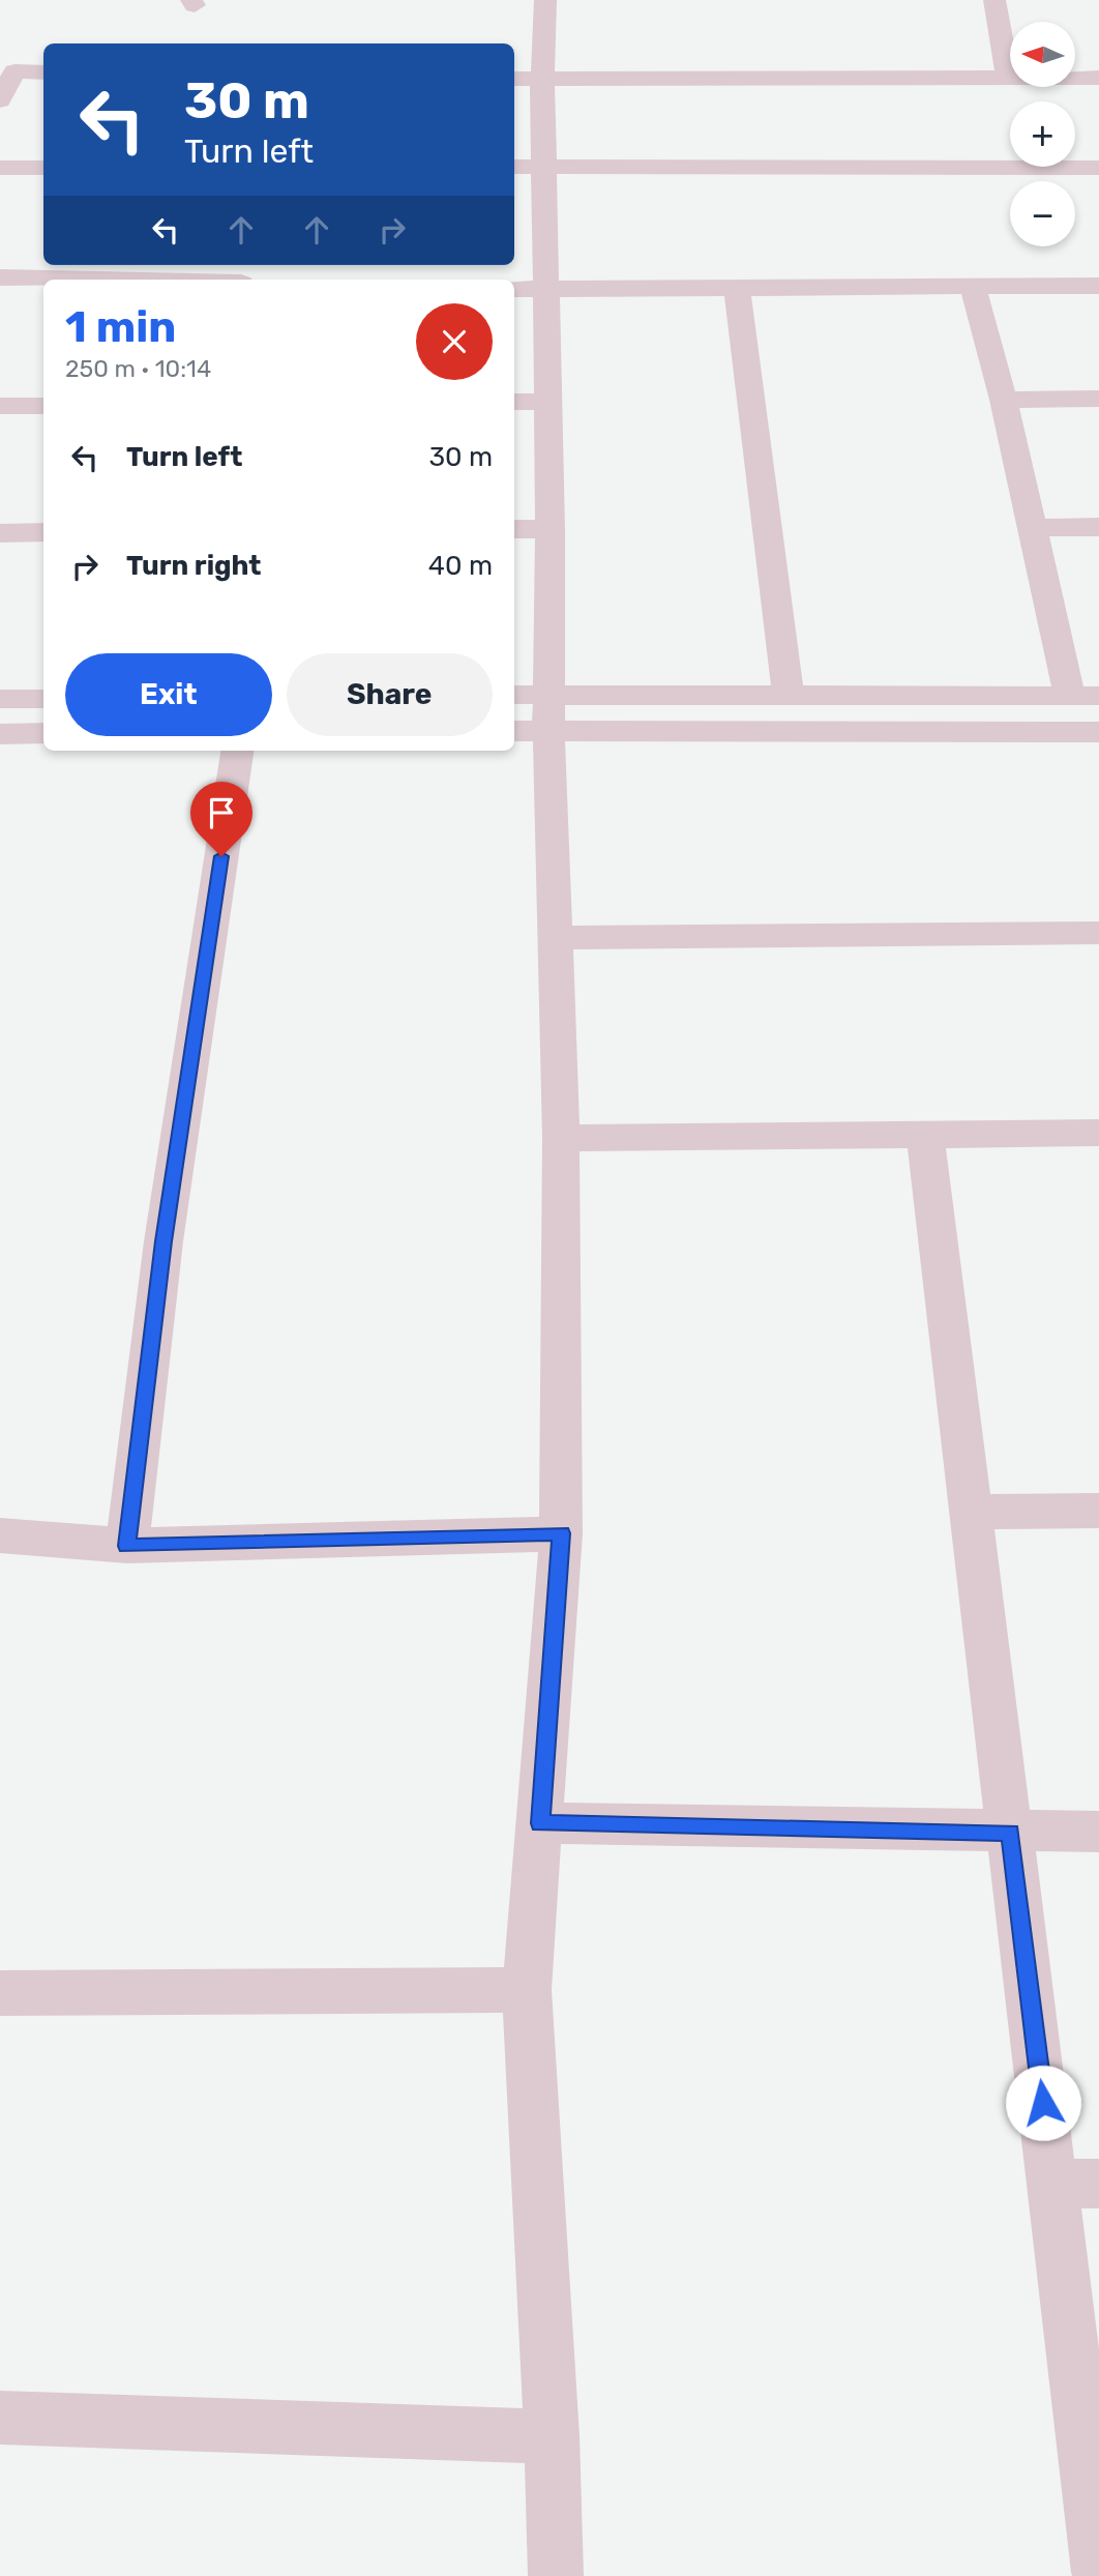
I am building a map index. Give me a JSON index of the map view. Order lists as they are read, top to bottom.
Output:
{
  "north": "left",
  "page": {
    "map_buttons": ["+", "−"],
    "turn": ["30 m", "Turn left"],
    "heading": ["1 min", "250 m · 10:14"],
    "list": [
      {
        "name": "Turn left",
        "value": "30 m"
      },
      {
        "name": "Turn right",
        "value": "40 m"
      }
    ],
    "buttons": ["Exit", "Share"]
  }
}
